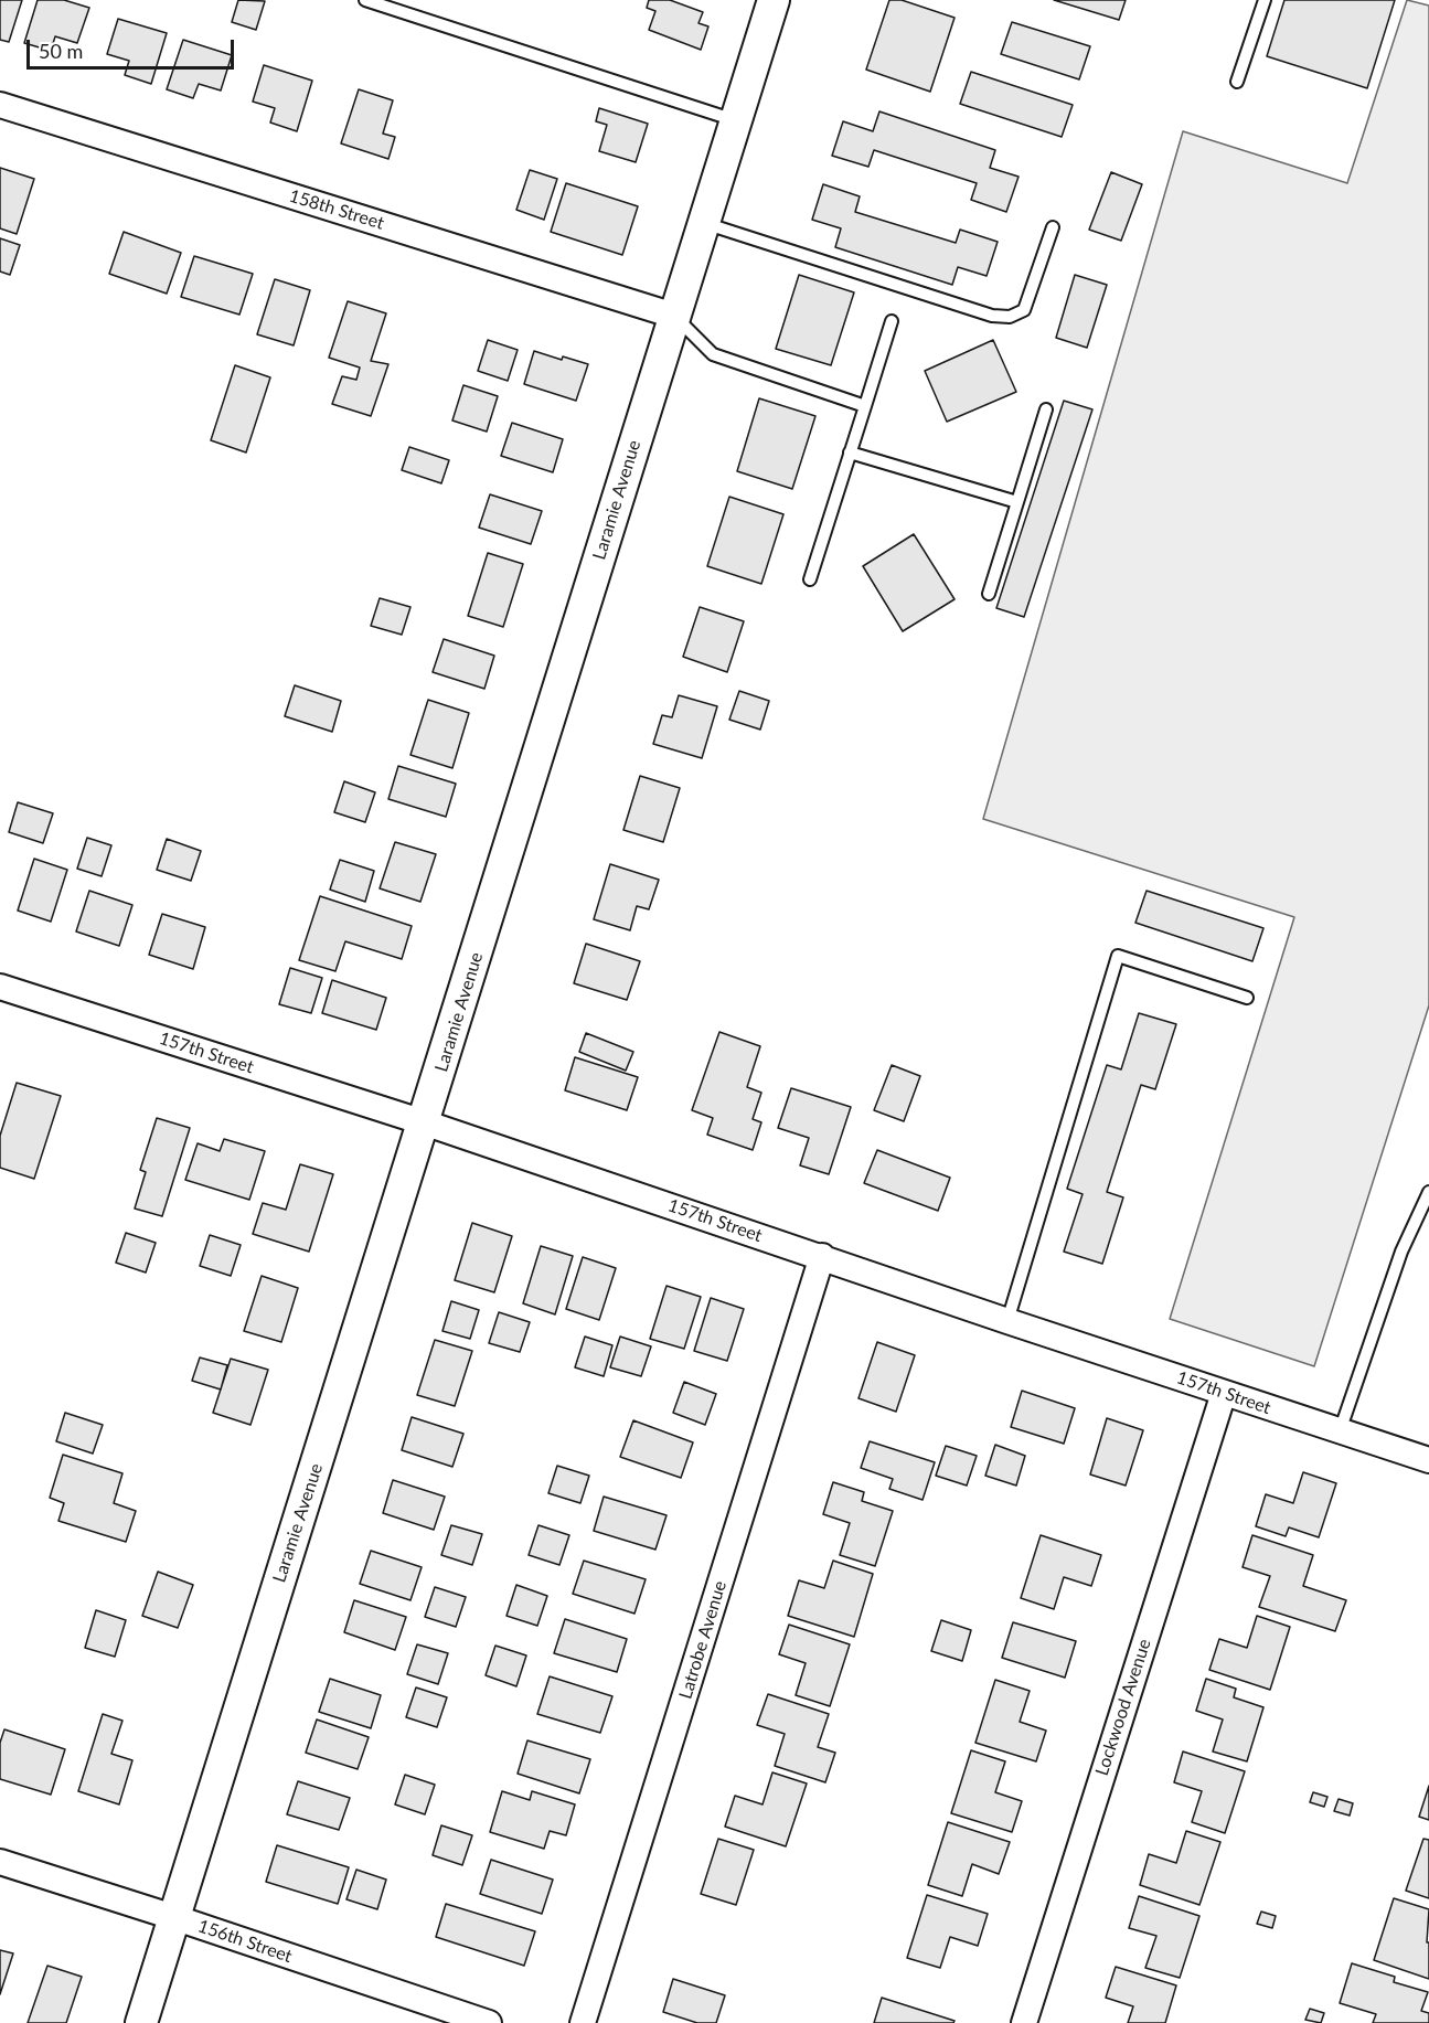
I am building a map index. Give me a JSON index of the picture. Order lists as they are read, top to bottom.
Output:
{
  "streets": {
    "street": [
      "158th Street",
      "Laramie Avenue",
      "157th Street",
      "Latrobe Avenue",
      "Lockwood Avenue",
      "156th Street"
    ]
  },
  "crossings": [
    ["158th Street", "Laramie Avenue"],
    ["Laramie Avenue", "157th Street"],
    ["Laramie Avenue", "156th Street"],
    ["157th Street", "Latrobe Avenue"],
    ["157th Street", "Lockwood Avenue"]
  ],
  "scale_bar": "50 m"
}
